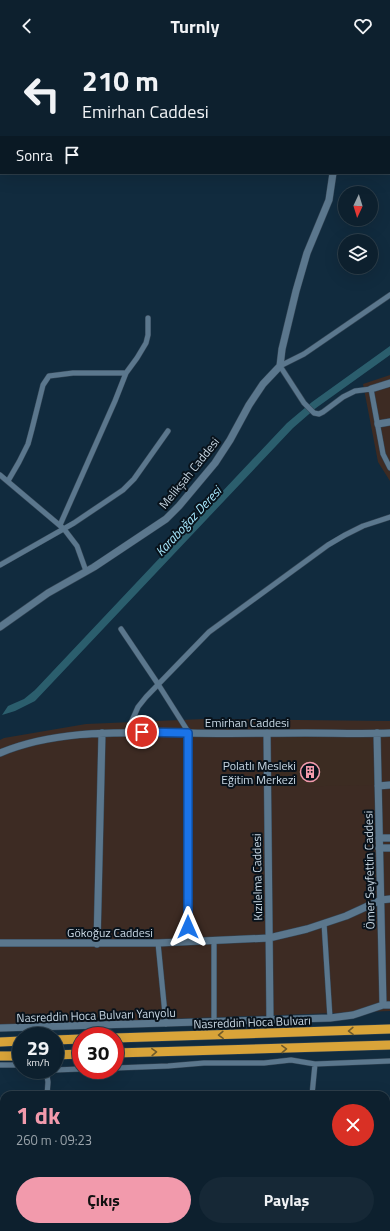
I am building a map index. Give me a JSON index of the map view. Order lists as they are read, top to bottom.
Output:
{
  "streets": {
    "highway": ["Nasreddin Hoca Bulvarı"],
    "street": [
      "Melikşah Caddesi",
      "Emirhan Caddesi",
      "Ömer Seyfettin Caddesi",
      "Kızılelma Caddesi",
      "Gökoğuz Caddesi",
      "Nasreddin Hoca Bulvarı Yanyolu"
    ]
  },
  "crossings": [
    ["Emirhan Caddesi", "Ömer Seyfettin Caddesi"],
    ["Emirhan Caddesi", "Kızılelma Caddesi"],
    ["Ömer Seyfettin Caddesi", "Gökoğuz Caddesi"],
    ["Ömer Seyfettin Caddesi", "Nasreddin Hoca Bulvarı Yanyolu"],
    ["Kızılelma Caddesi", "Gökoğuz Caddesi"],
    ["Kızılelma Caddesi", "Nasreddin Hoca Bulvarı Yanyolu"]
  ],
  "water": ["Karaboğaz Deresi"],
  "places": {
    "building": ["Polatlı Mesleki Eğitim Merkezi"]
  },
  "north": "bottom",
  "page": {
    "header": "Turnly",
    "turn": ["210 m", "Emirhan Caddesi"],
    "then": "Sonra",
    "speed": "29 km/h",
    "limit": "30",
    "heading": ["1 dk", "260 m · 09:23"],
    "buttons": ["Çıkış", "Paylaş"]
  }
}
